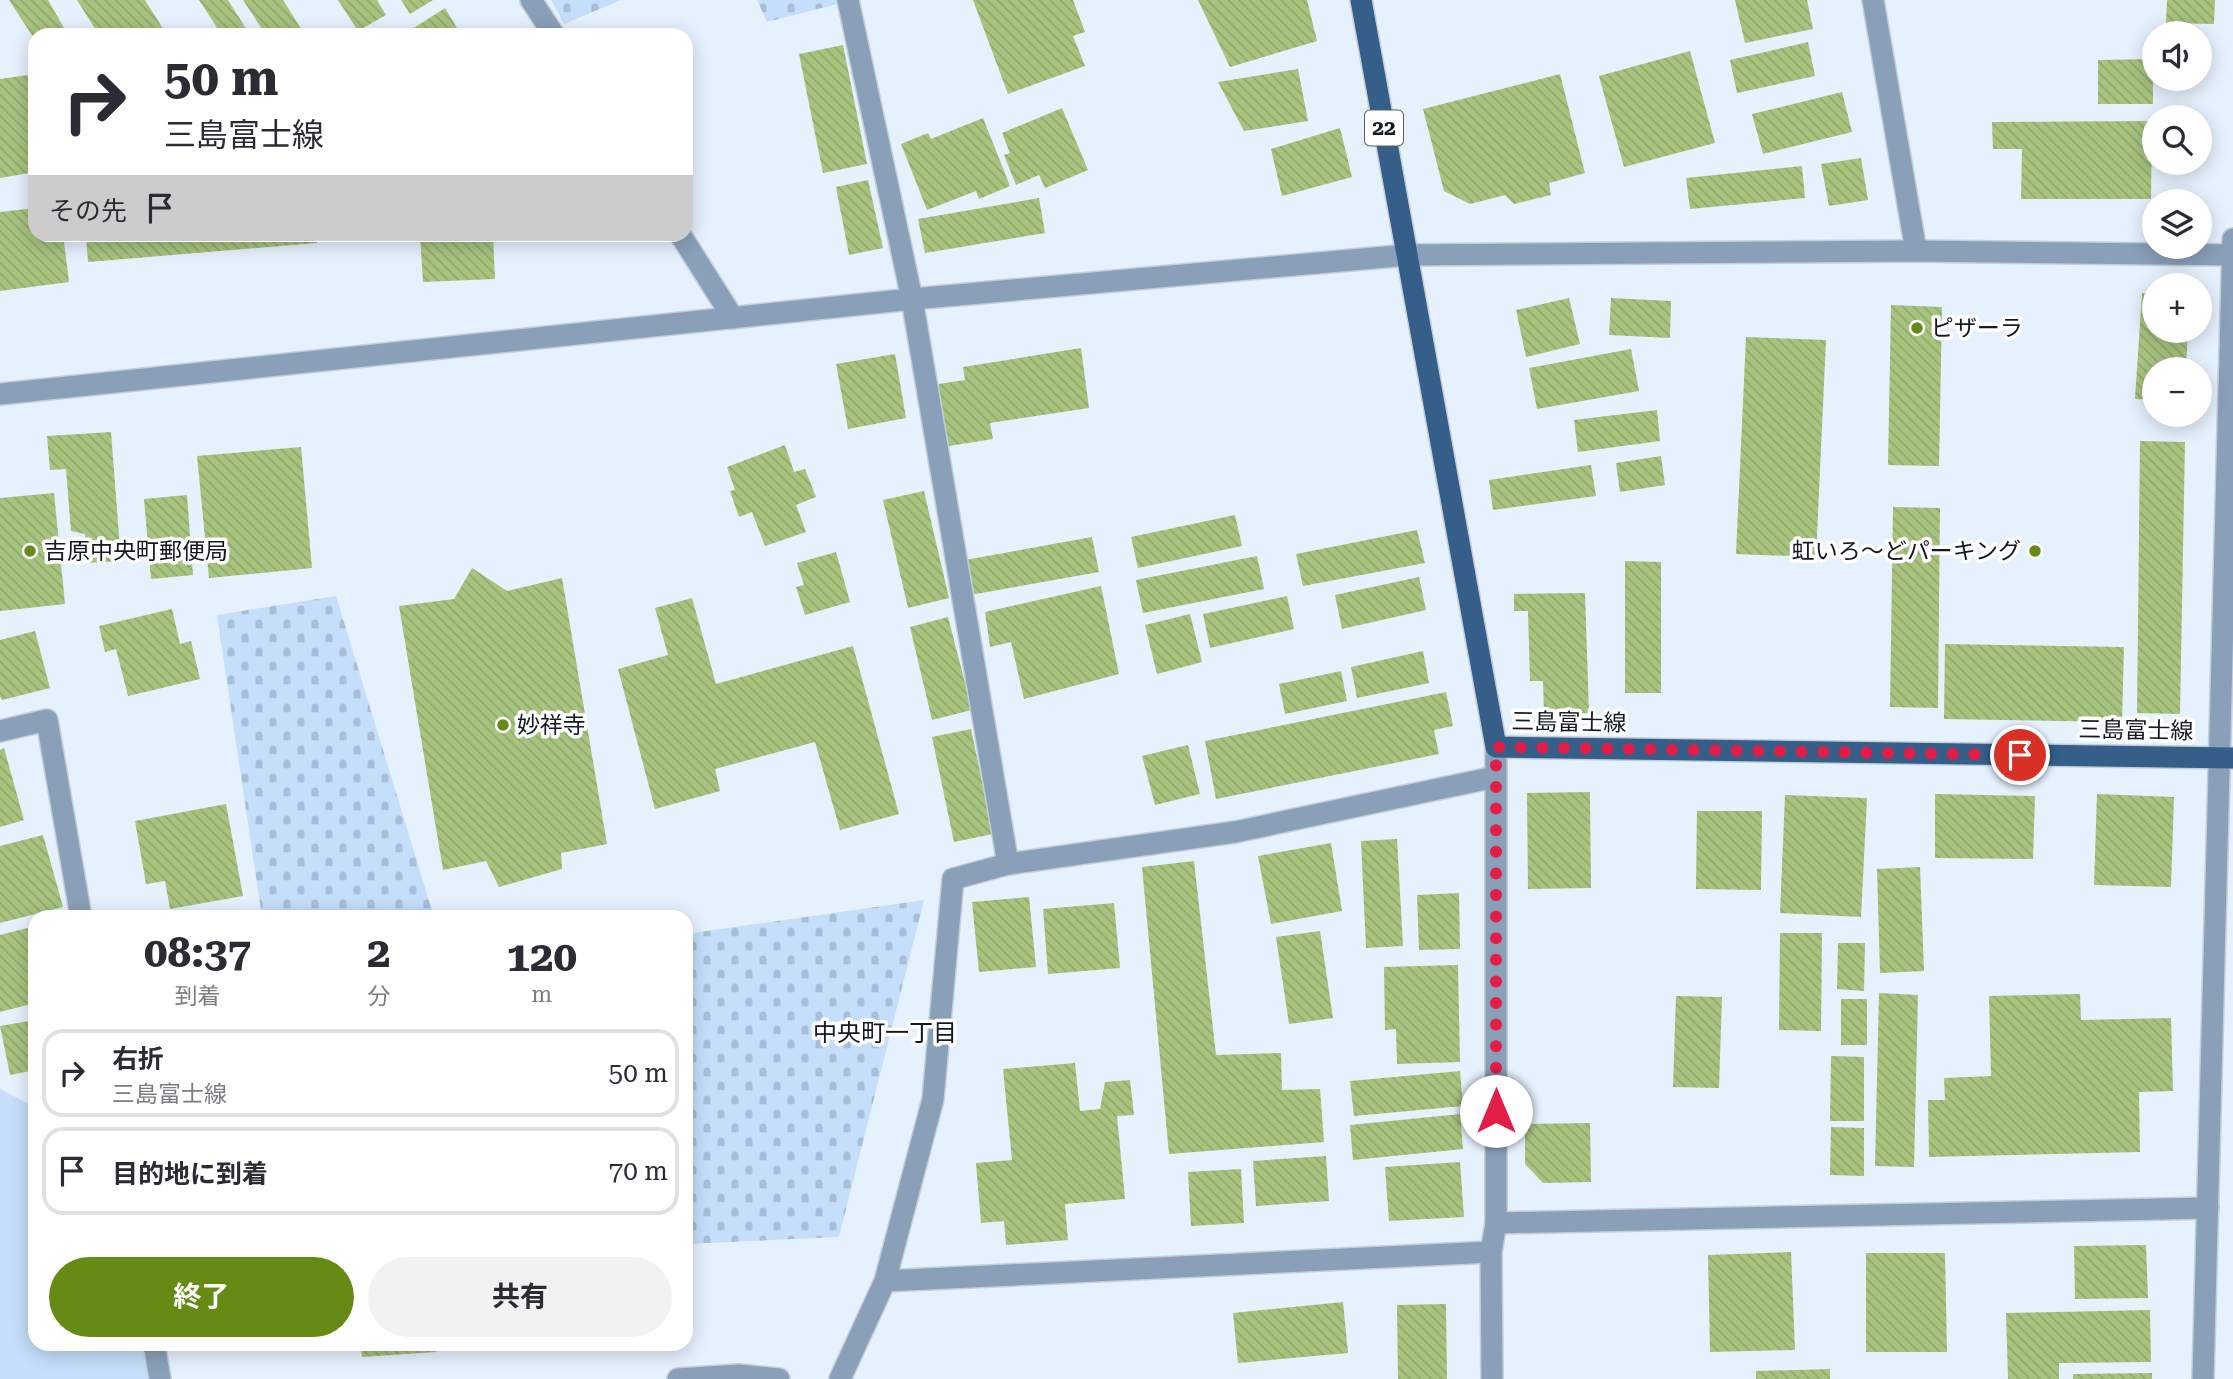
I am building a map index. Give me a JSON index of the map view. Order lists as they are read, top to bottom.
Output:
{
  "streets": {
    "main road": ["22", "三島富士線"]
  },
  "districts": ["中央町一丁目"],
  "places": [
    "ピザーラ",
    "吉原中央町郵便局",
    "虹いろ～どパーキング",
    "妙祥寺"
  ],
  "page": {
    "map_buttons": ["+", "−"],
    "turn": ["50 m", "三島富士線"],
    "then": "その先",
    "eta": [
      "08:37",
      "到着",
      "2",
      "分",
      "120",
      "m"
    ],
    "list": [
      {
        "name": "右折",
        "note": "三島富士線",
        "value": "50 m"
      },
      {
        "name": "目的地に到着",
        "value": "70 m"
      }
    ],
    "buttons": ["終了", "共有"]
  }
}
